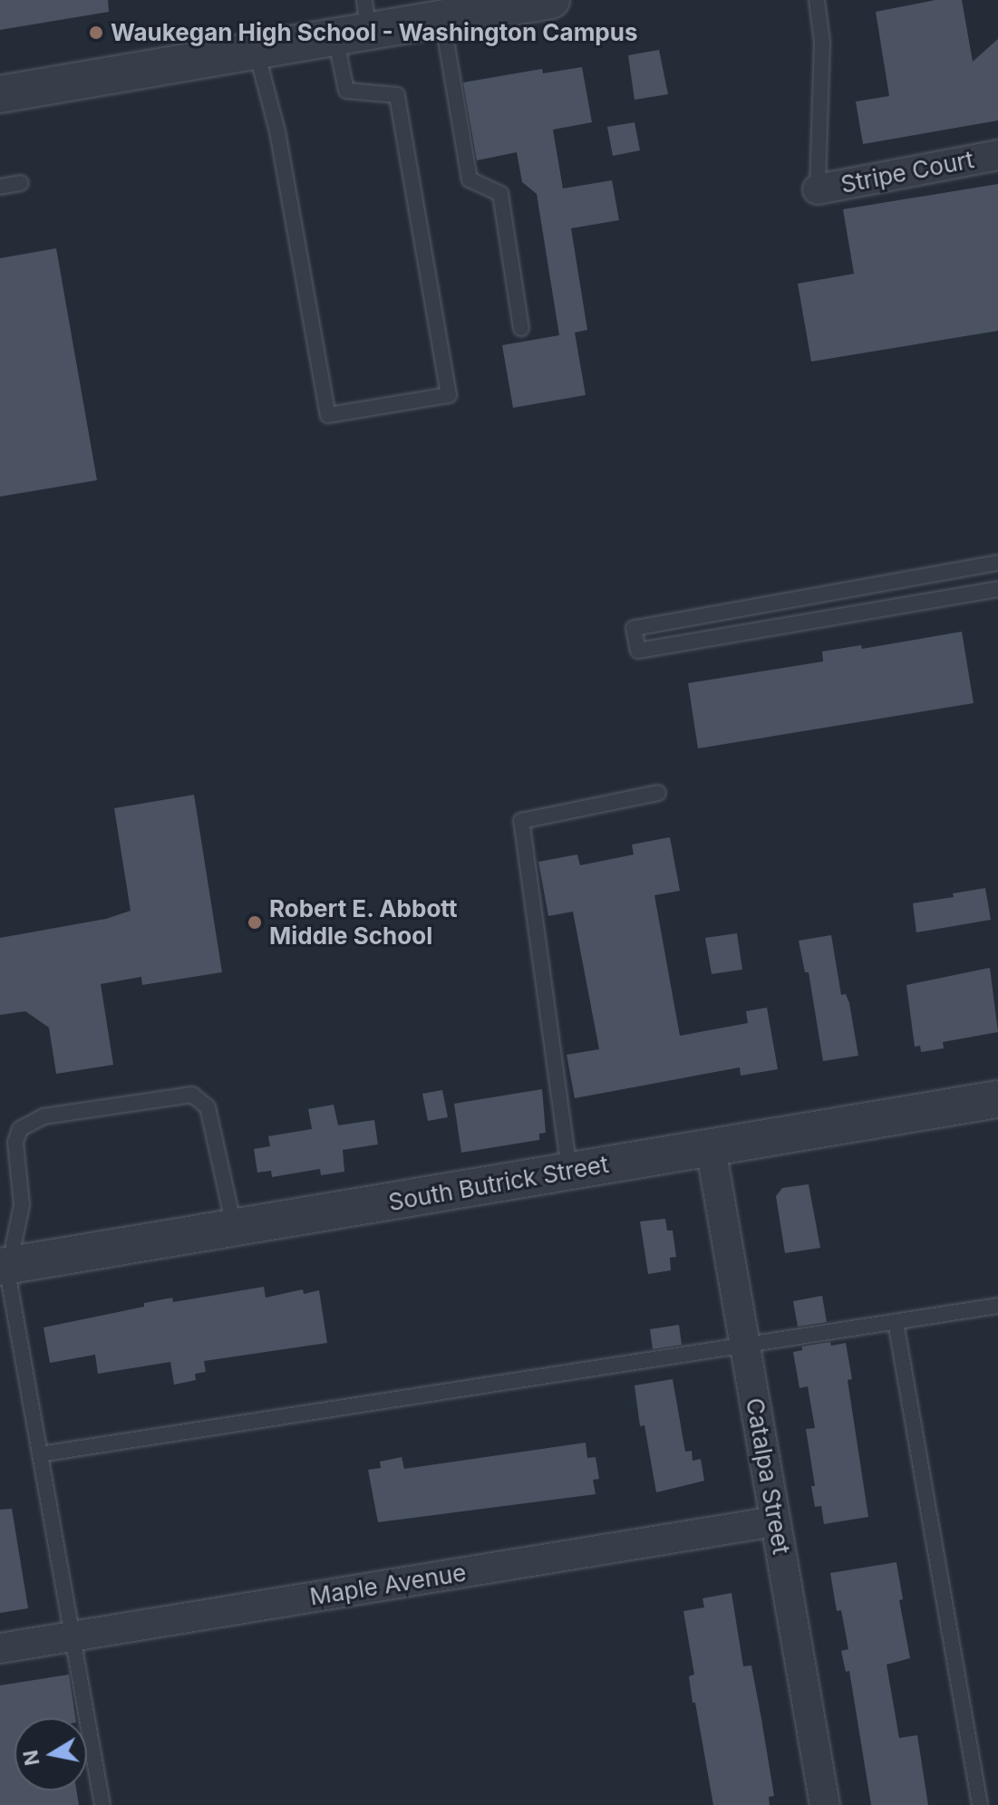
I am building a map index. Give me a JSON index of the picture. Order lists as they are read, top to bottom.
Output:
{
  "streets": {
    "street": [
      "Stripe Court",
      "South Butrick Street",
      "Catalpa Street",
      "Maple Avenue"
    ]
  },
  "crossings": [
    ["South Butrick Street", "Catalpa Street"],
    ["Catalpa Street", "Maple Avenue"]
  ],
  "places": ["Waukegan High School - Washington Campus", "Robert E. Abbott Middle School"],
  "north": "left"
}
